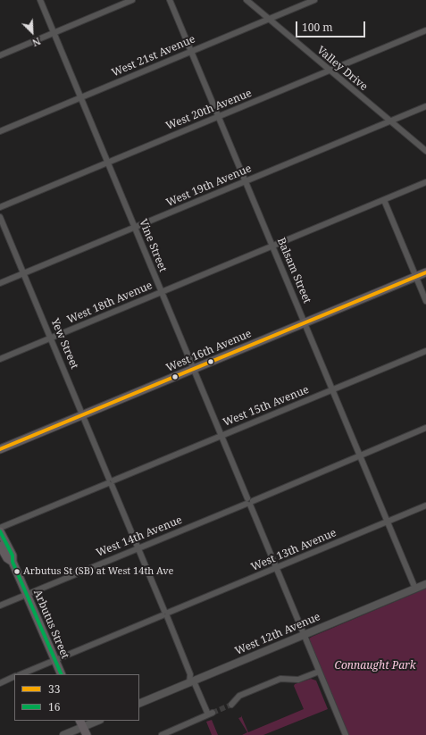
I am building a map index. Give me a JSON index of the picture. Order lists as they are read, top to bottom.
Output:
{
  "streets": {
    "main road": ["West 16th Avenue", "Arbutus Street"],
    "street": [
      "West 21st Avenue",
      "Valley Drive",
      "West 20th Avenue",
      "West 19th Avenue",
      "Vine Street",
      "Balsam Street",
      "West 18th Avenue",
      "Yew Street",
      "West 15th Avenue",
      "West 14th Avenue",
      "West 13th Avenue",
      "West 12th Avenue"
    ]
  },
  "crossings": [
    ["West 21st Avenue", "Valley Drive"],
    ["West 21st Avenue", "Vine Street"],
    ["West 21st Avenue", "Balsam Street"],
    ["Valley Drive", "West 20th Avenue"],
    ["Valley Drive", "West 19th Avenue"],
    ["West 20th Avenue", "Vine Street"],
    ["West 20th Avenue", "Balsam Street"],
    ["West 19th Avenue", "Vine Street"],
    ["West 19th Avenue", "Balsam Street"],
    ["West 19th Avenue", "Yew Street"],
    ["Vine Street", "West 18th Avenue"],
    ["Vine Street", "West 16th Avenue"],
    ["Vine Street", "West 15th Avenue"],
    ["Vine Street", "West 14th Avenue"],
    ["Vine Street", "West 13th Avenue"],
    ["Vine Street", "West 12th Avenue"],
    ["Balsam Street", "West 18th Avenue"],
    ["Balsam Street", "West 16th Avenue"],
    ["Balsam Street", "West 15th Avenue"],
    ["Balsam Street", "West 14th Avenue"],
    ["Balsam Street", "West 13th Avenue"],
    ["Balsam Street", "West 12th Avenue"],
    ["West 18th Avenue", "Yew Street"],
    ["Yew Street", "West 16th Avenue"],
    ["Yew Street", "West 15th Avenue"],
    ["Yew Street", "West 14th Avenue"],
    ["Yew Street", "West 13th Avenue"],
    ["Yew Street", "West 12th Avenue"],
    ["West 14th Avenue", "Arbutus Street"],
    ["West 13th Avenue", "Arbutus Street"]
  ],
  "parks": ["Connaught Park"],
  "places": ["Arbutus St (SB) at West 14th Ave"],
  "lines": ["transit line 33", "transit line 16"],
  "legend": ["33", "16"],
  "scale_bar": "100 m",
  "north": "bottom right"
}
